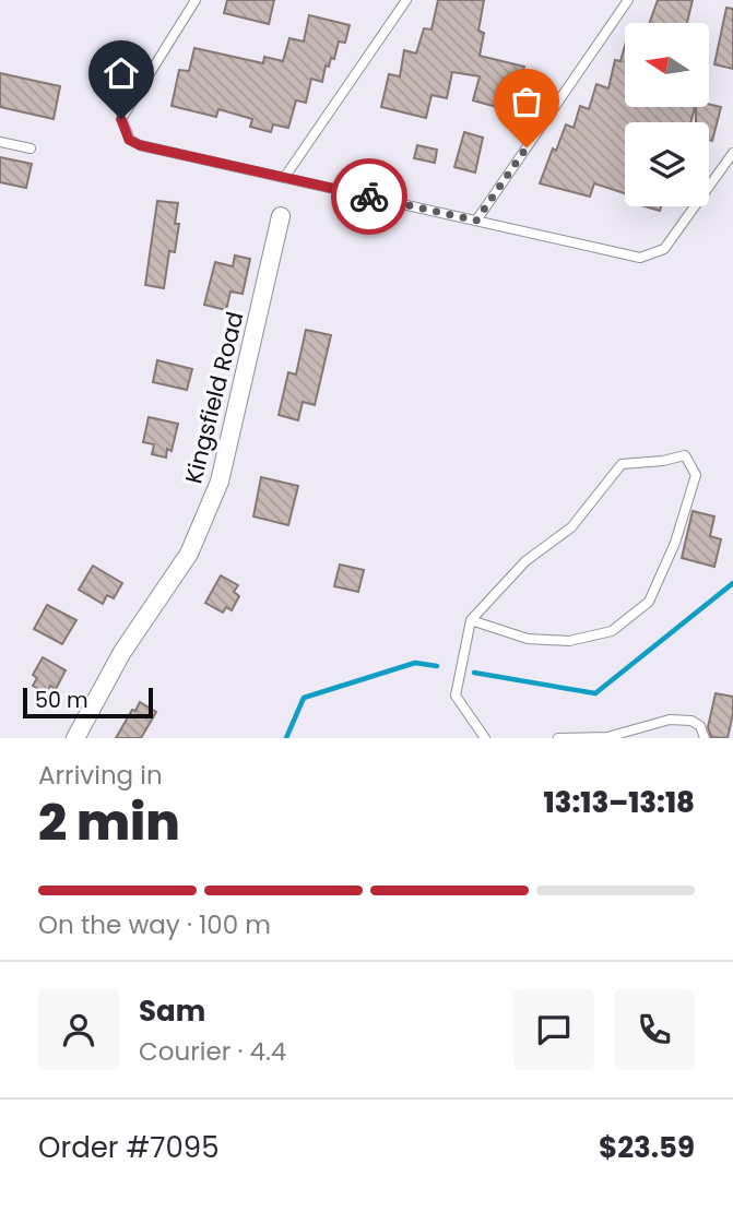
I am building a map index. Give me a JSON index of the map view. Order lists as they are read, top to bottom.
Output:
{
  "streets": {
    "street": ["Kingsfield Road"]
  },
  "scale_bar": "50 m",
  "north": "left",
  "page": {
    "scale": "50 m",
    "heading": ["2 min", "Arriving in", "13:13–13:18"],
    "panel": [
      "Sam",
      "Courier · 4.4",
      "Order #7095",
      "$23.59"
    ],
    "bar": "On the way · 100 m"
  }
}
